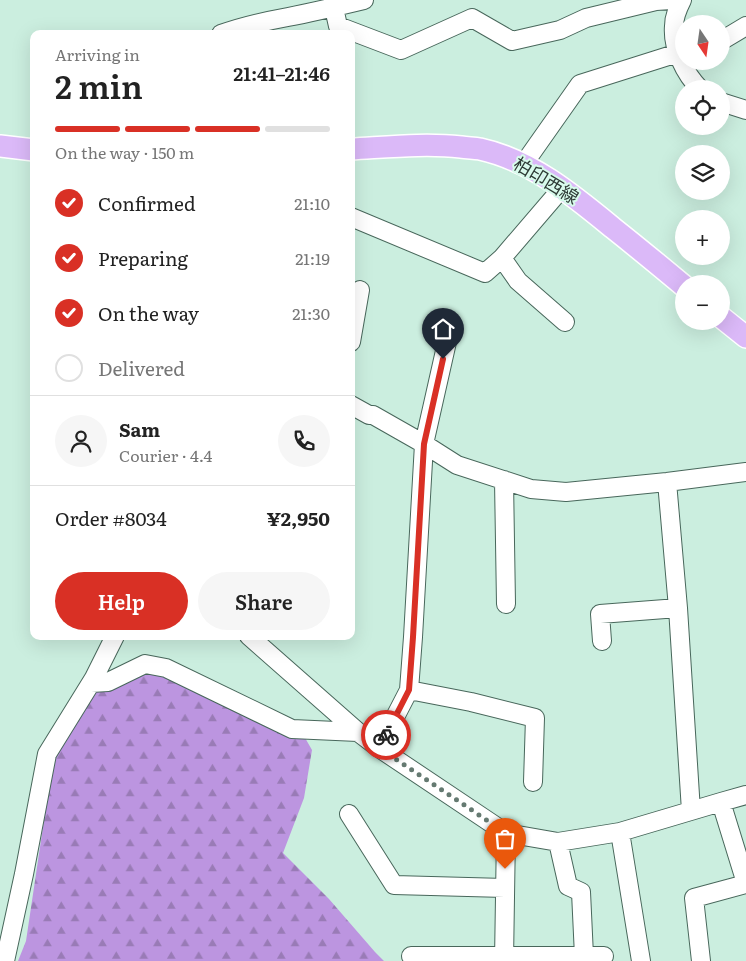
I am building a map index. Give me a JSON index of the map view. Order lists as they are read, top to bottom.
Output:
{
  "streets": {
    "main road": ["柏印西線"]
  },
  "north": "bottom",
  "page": {
    "map_buttons": ["+", "−"],
    "heading": ["2 min", "Arriving in", "21:41–21:46"],
    "panel": [
      "Sam",
      "Courier · 4.4",
      "Order #8034",
      "¥2,950"
    ],
    "bar": "On the way · 150 m",
    "list": [
      ["Confirmed", "21:10"],
      ["Preparing", "21:19"],
      ["On the way", "21:30"],
      "Delivered"
    ],
    "buttons": ["Help", "Share"]
  }
}
